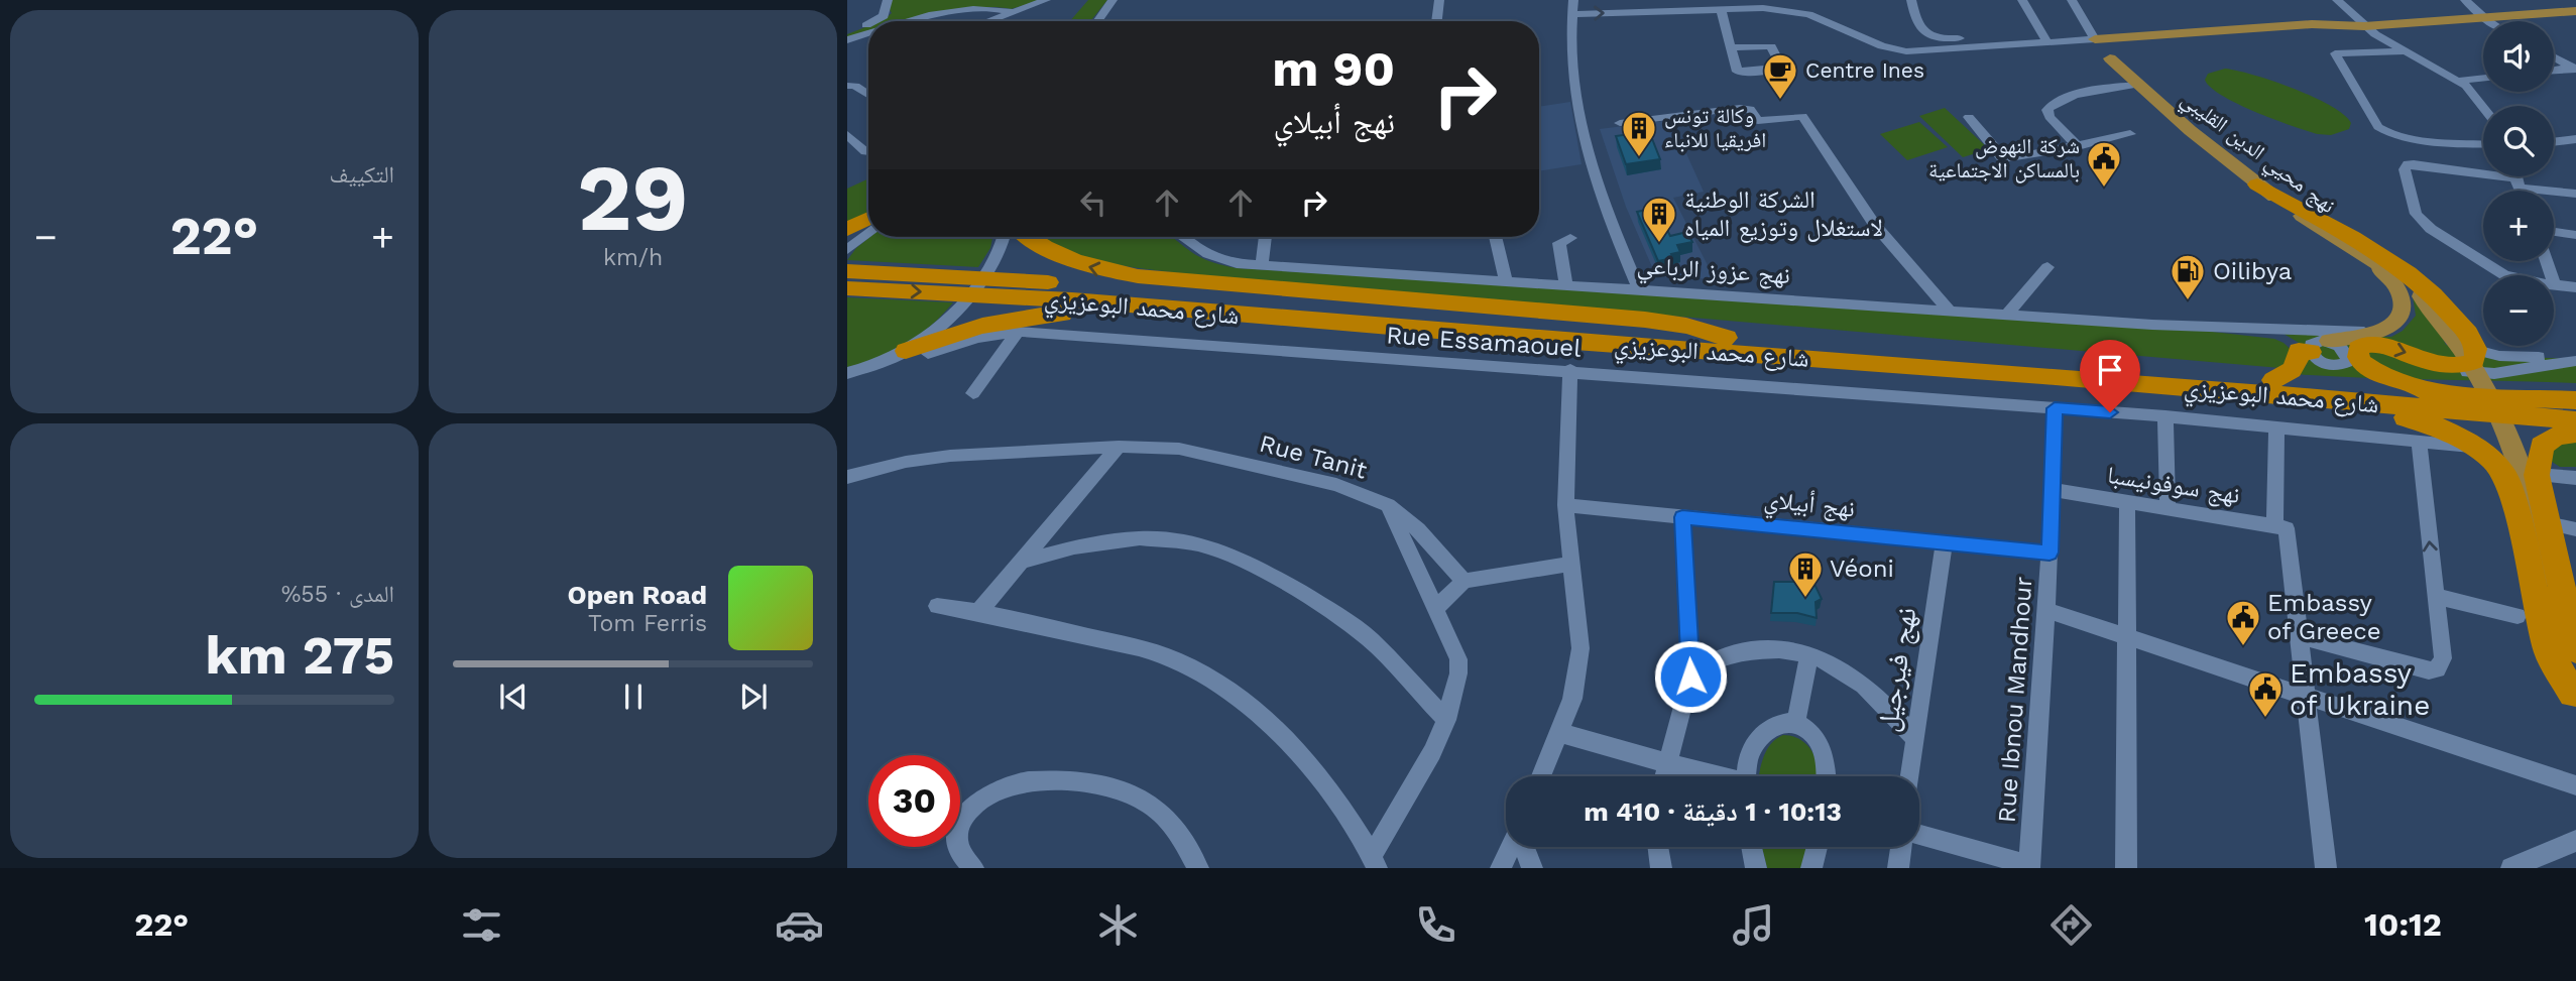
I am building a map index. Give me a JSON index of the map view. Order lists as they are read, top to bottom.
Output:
{
  "streets": {
    "highway": ["شارع محمد البوعزيزي"],
    "main road": ["نهج محيي الدين القليبي"],
    "street": [
      "نهج عزوز الرباعي",
      "Rue Essamaouel",
      "Rue Tanit",
      "نهج سوفونيسبا",
      "نهج أبيلاي",
      "نهج فيرجيل",
      "Rue Ibnou Mandhour"
    ]
  },
  "crossings": [
    ["Rue Essamaouel", "Rue Ibnou Mandhour"],
    ["نهج سوفونيسبا", "Rue Ibnou Mandhour"],
    ["نهج أبيلاي", "نهج فيرجيل"],
    ["نهج أبيلاي", "Rue Ibnou Mandhour"]
  ],
  "places": {
    "cafe": ["Centre Ines"],
    "building": ["وكالة تونس افريقيا للانباء", "الشركة الوطنية لاستغلال وتوزيع المياه", "Véoni"],
    "public building": ["شركة النهوض بالمساكن الاجتماعية", "Embassy of Greece", "Embassy of Ukraine"],
    "fuel station": ["Oilibya"]
  },
  "page": {
    "tile": [
      ["29", "km/h"],
      "التكييف",
      ["المدى · 55%", "275 km"]
    ],
    "map_buttons": ["+", "−"],
    "turn": ["90 m", "نهج أبيلاي"],
    "heat": ["−", "22°", "+"],
    "song": ["Open Road", "Tom Ferris"],
    "limit": "30",
    "trip": "10:13 · 1 دقيقة · 410 m",
    "tabs": ["10:12", "22°"]
  }
}
